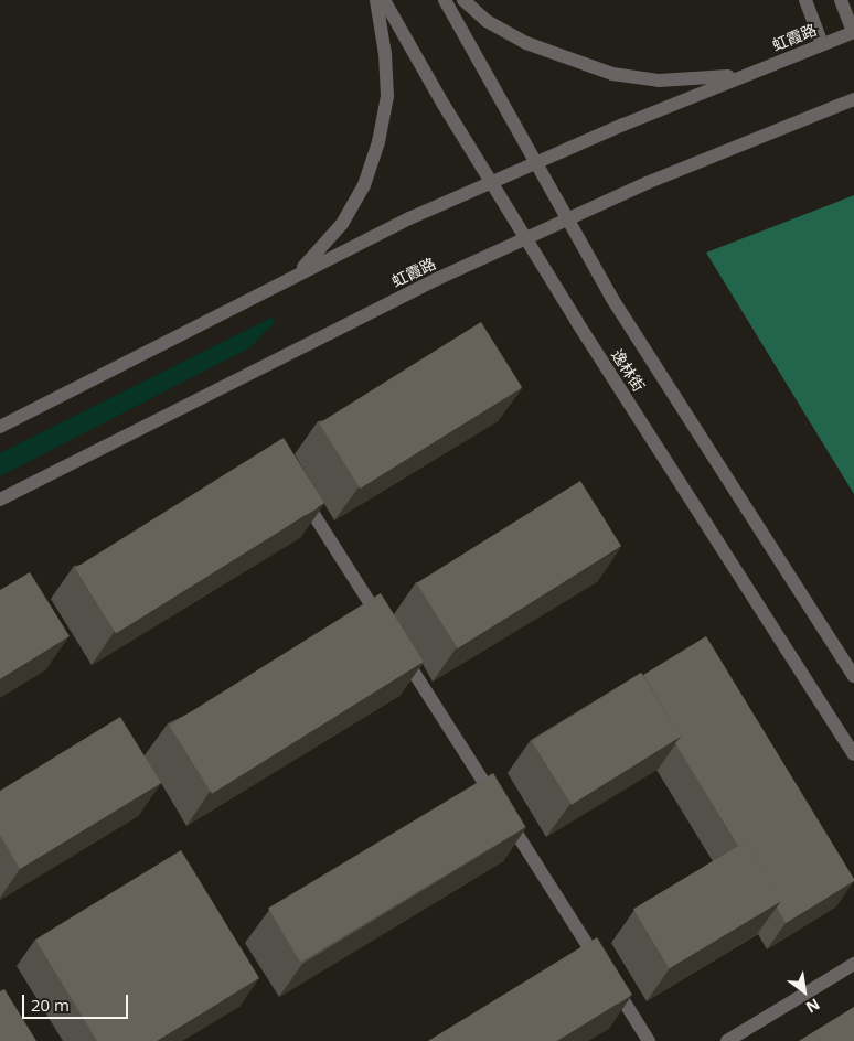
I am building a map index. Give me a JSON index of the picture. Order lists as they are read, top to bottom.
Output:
{
  "streets": {
    "street": ["虹霞路", "逸林街"]
  },
  "crossings": [
    ["虹霞路", "逸林街"]
  ],
  "scale_bar": "20 m",
  "north": "bottom right"
}
